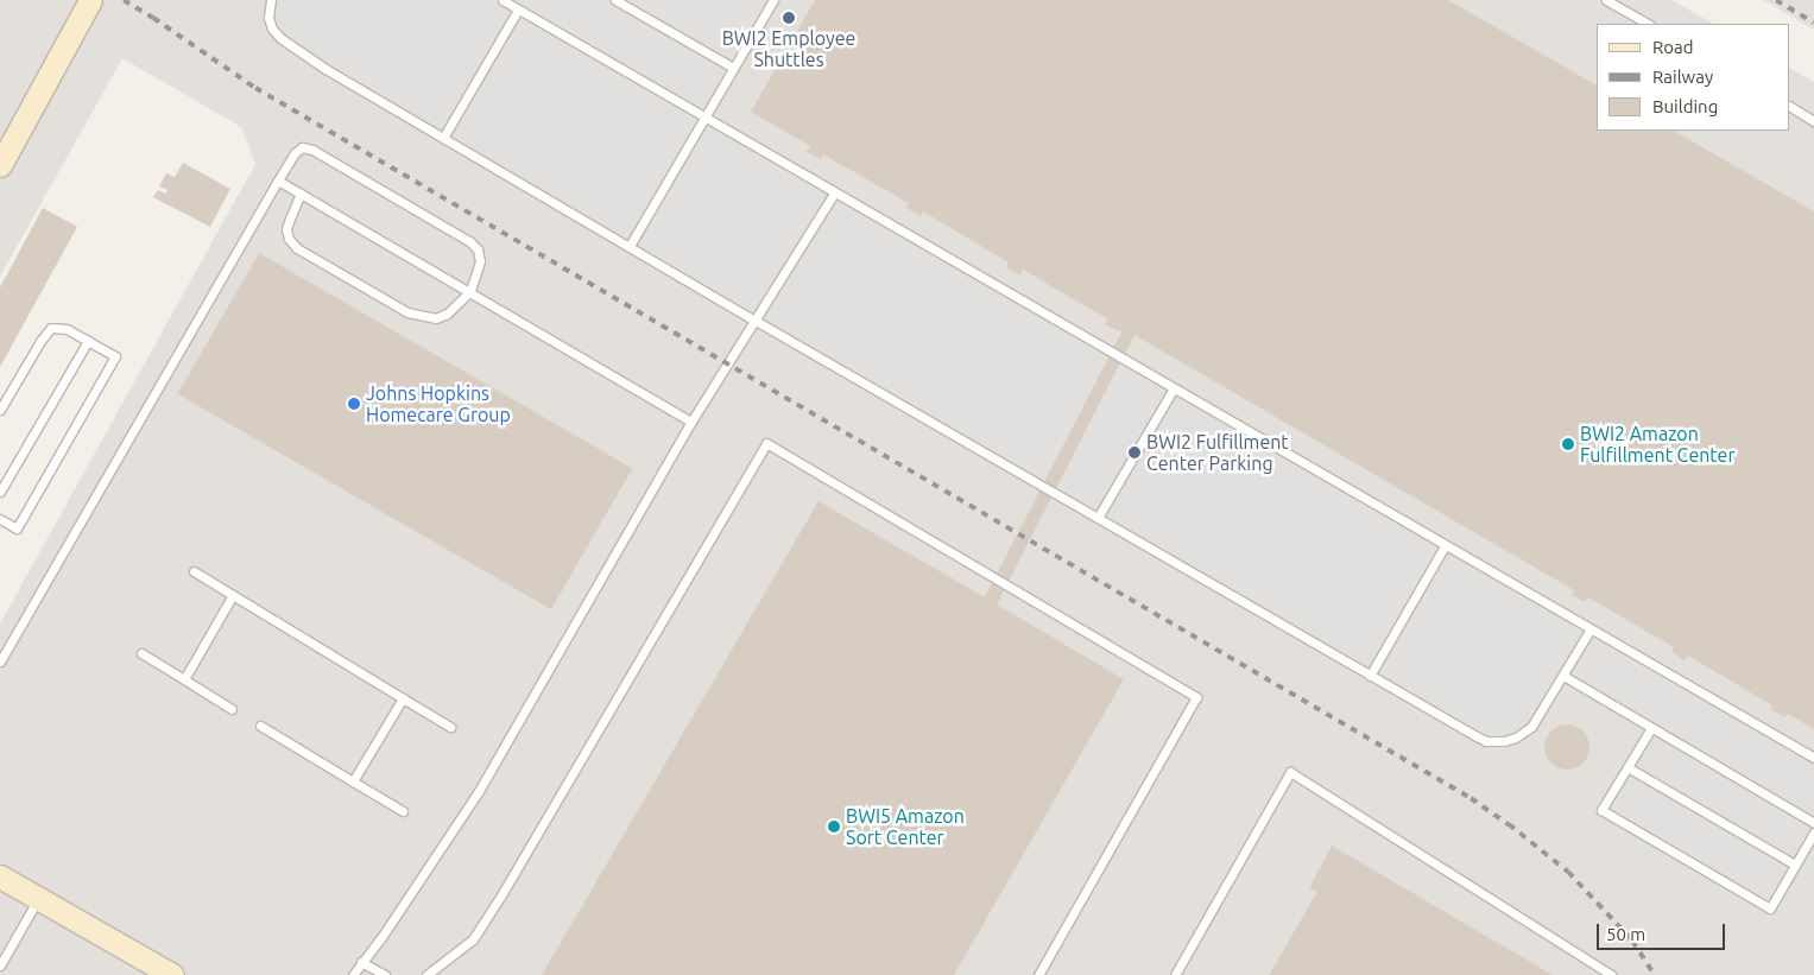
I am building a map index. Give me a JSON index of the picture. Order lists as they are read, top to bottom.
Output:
{
  "places": [
    "BWI2 Employee Shuttles",
    "Johns Hopkins Homecare Group",
    "BWI2 Amazon Fulfillment Center",
    "BWI2 Fulfillment Center Parking",
    "BWI5 Amazon Sort Center"
  ],
  "legend": ["Road", "Railway", "Building"],
  "scale_bar": "50 m"
}
